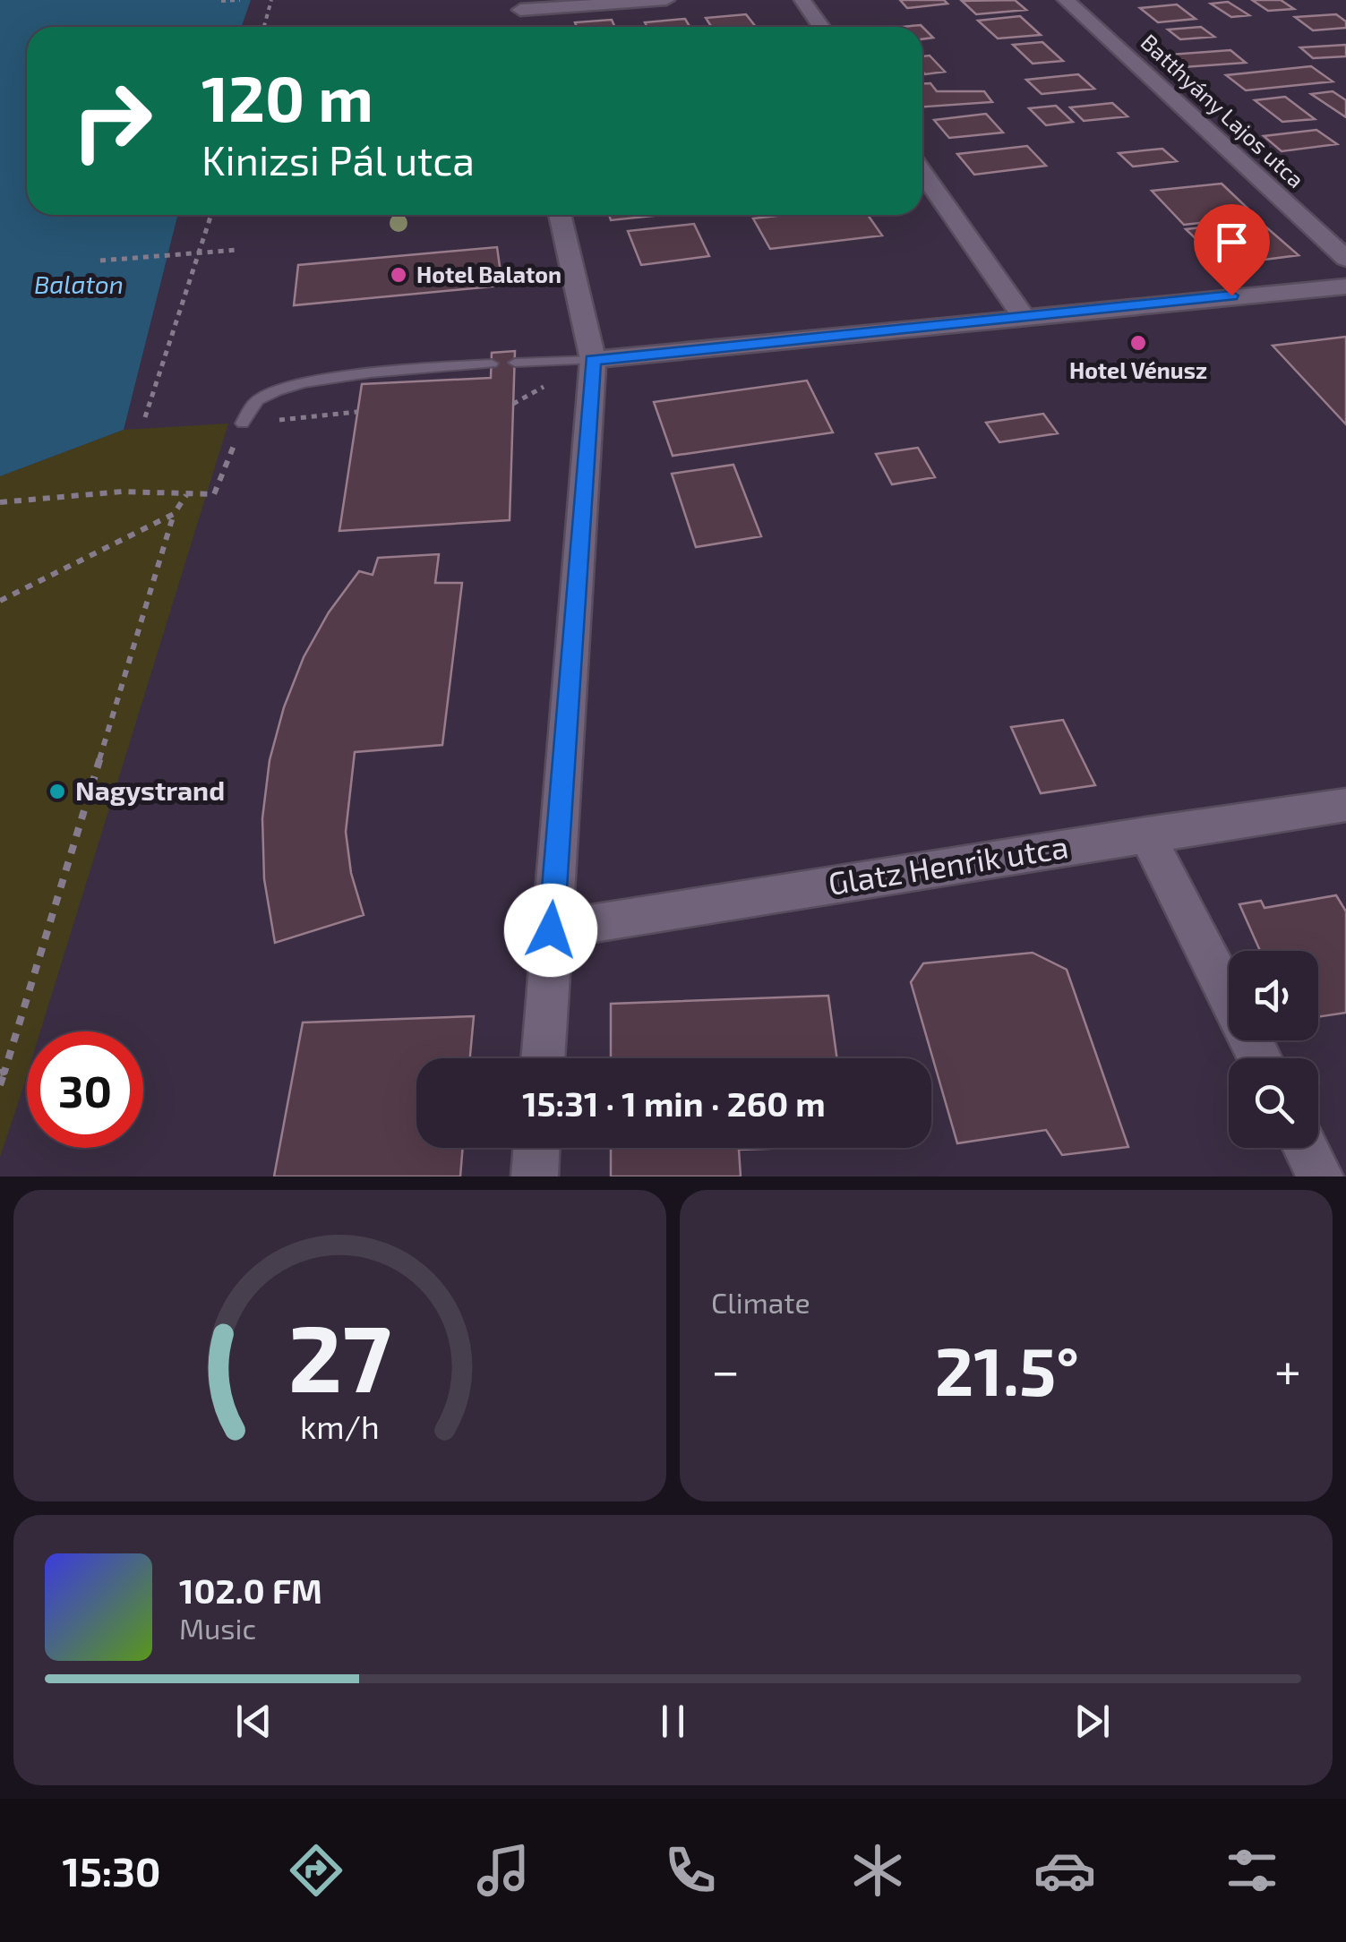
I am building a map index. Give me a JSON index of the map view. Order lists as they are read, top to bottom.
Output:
{
  "streets": {
    "street": ["Batthyány Lajos utca", "Glatz Henrik utca"]
  },
  "water": ["Balaton"],
  "places": ["Hotel Balaton", "Hotel Vénusz", "Nagystrand"],
  "page": {
    "turn": ["120 m", "Kinizsi Pál utca"],
    "limit": "30",
    "trip": "15:31 · 1 min · 260 m",
    "tile": "Climate",
    "heat": ["−", "21.5°", "+"],
    "song": ["102.0 FM", "Music"],
    "tabs": "15:30",
    "gauge": ["27", "km/h"]
  }
}
